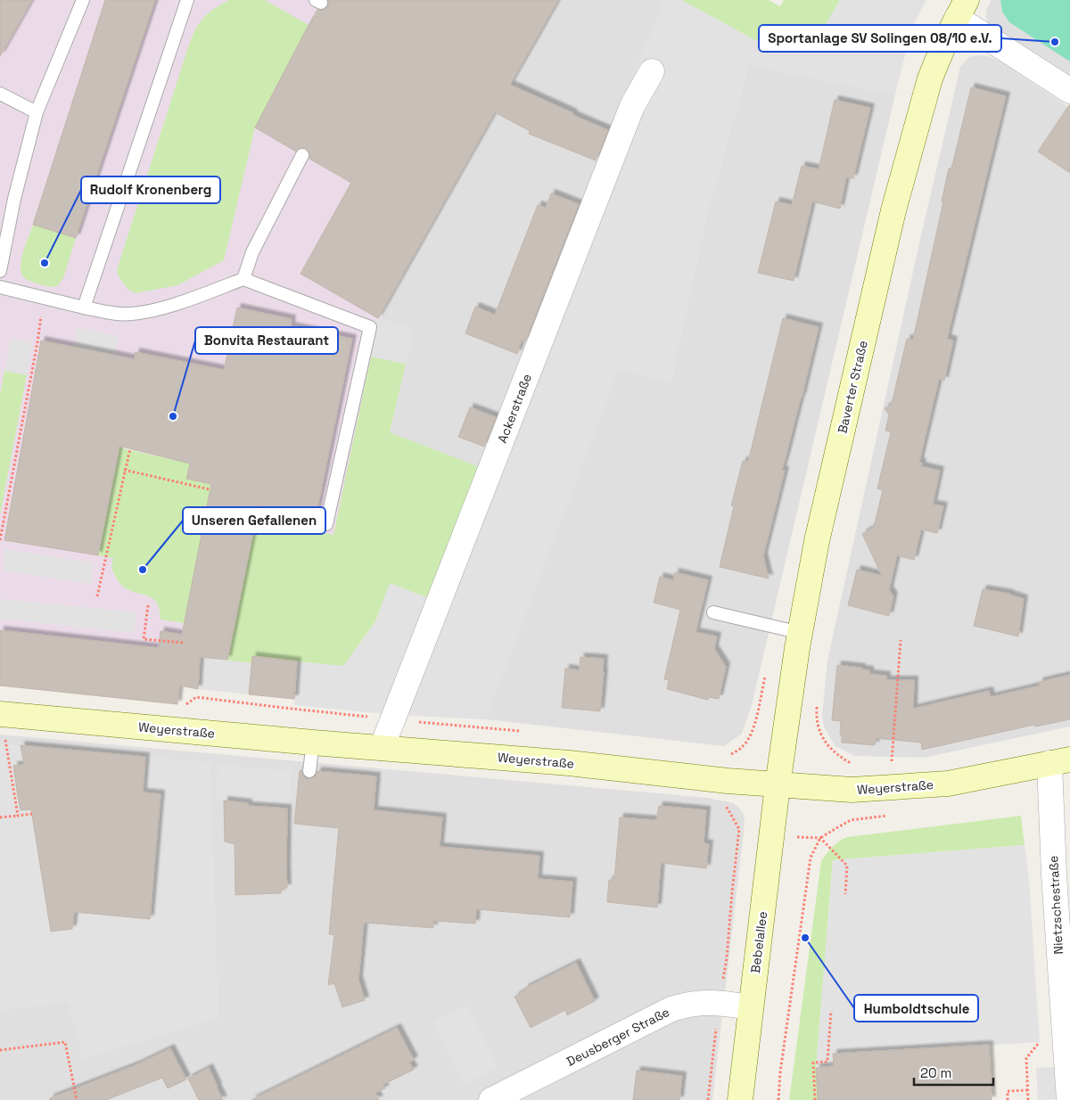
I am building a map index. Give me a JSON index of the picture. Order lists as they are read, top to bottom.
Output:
{
  "streets": {
    "main road": ["Baverter Straße", "Weyerstraße", "Bebelallee"],
    "street": ["Ackerstraße", "Nietzschestraße", "Deusberger Straße"]
  },
  "crossings": [
    ["Baverter Straße", "Weyerstraße"],
    ["Baverter Straße", "Bebelallee"],
    ["Ackerstraße", "Weyerstraße"],
    ["Weyerstraße", "Nietzschestraße"],
    ["Weyerstraße", "Bebelallee"],
    ["Bebelallee", "Deusberger Straße"]
  ],
  "places": [
    "Sportanlage SV Solingen 08/10 e.V.",
    "Rudolf Kronenberg",
    "Bonvita Restaurant",
    "Unseren Gefallenen",
    "Humboldtschule"
  ],
  "scale_bar": "20 m"
}
